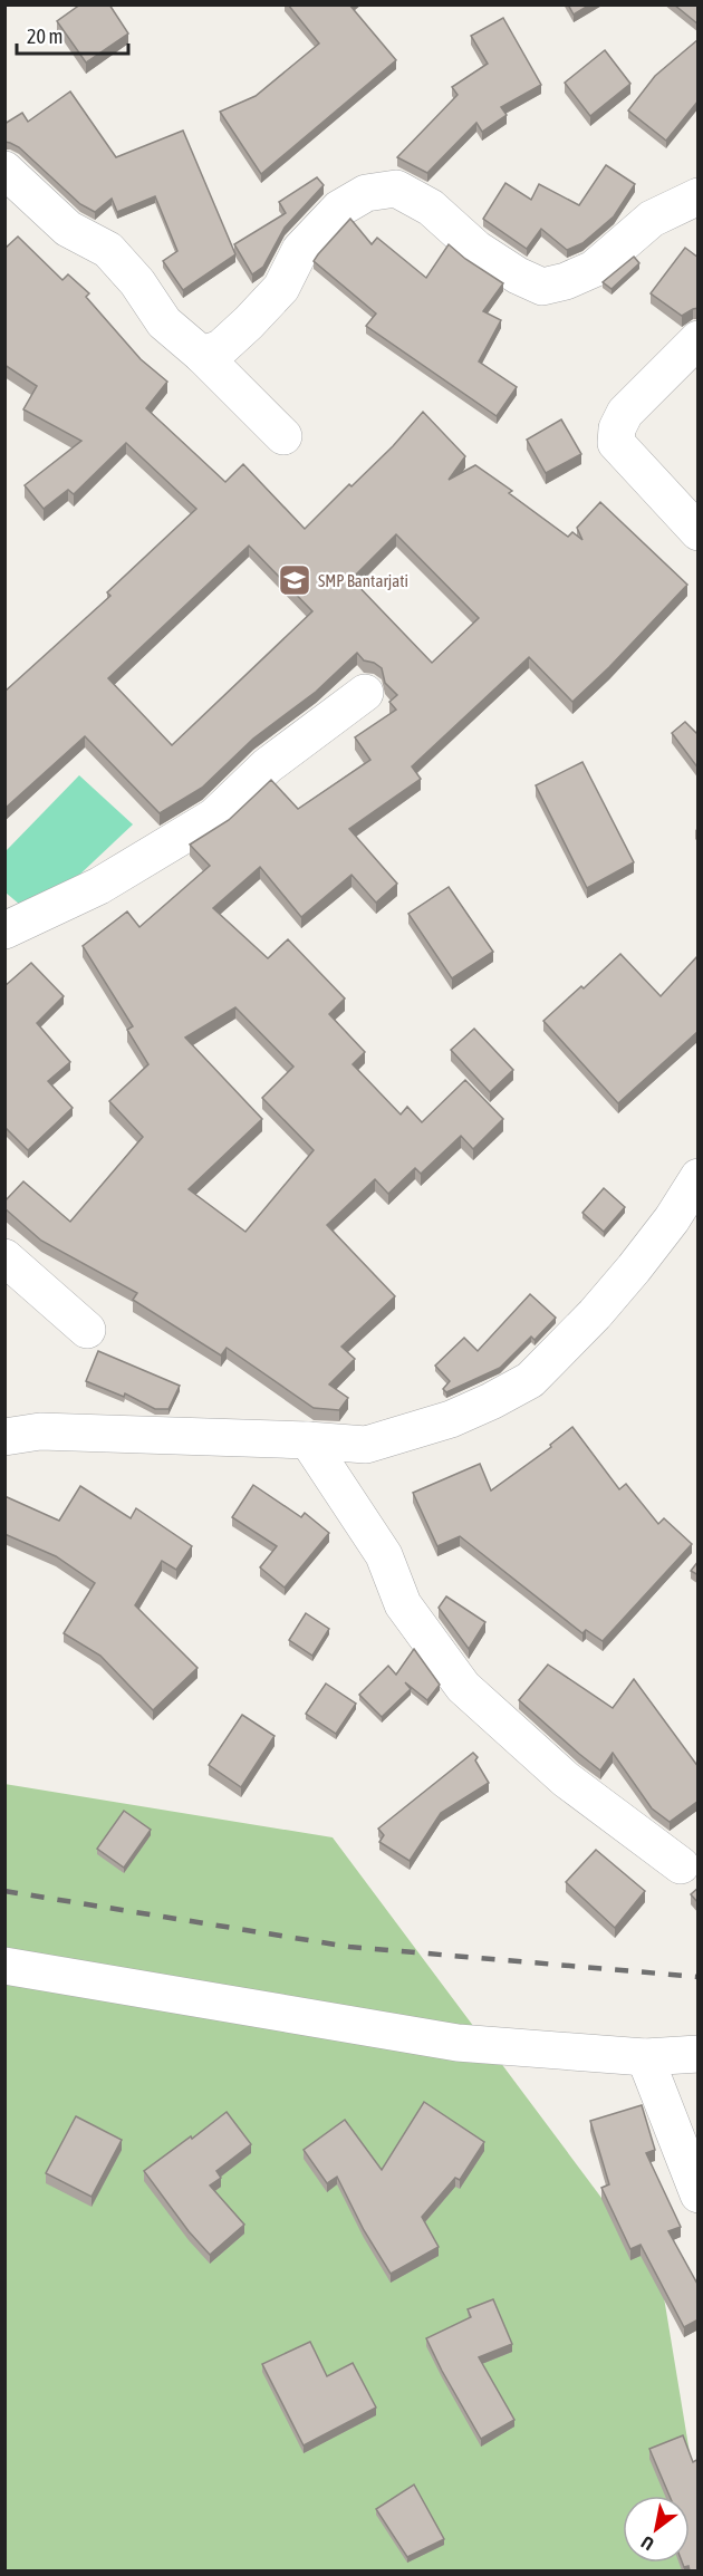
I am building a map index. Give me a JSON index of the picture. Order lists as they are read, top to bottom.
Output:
{
  "places": {
    "school or university": ["SMP Bantarjati"]
  },
  "scale_bar": "20 m",
  "north": "bottom left"
}
